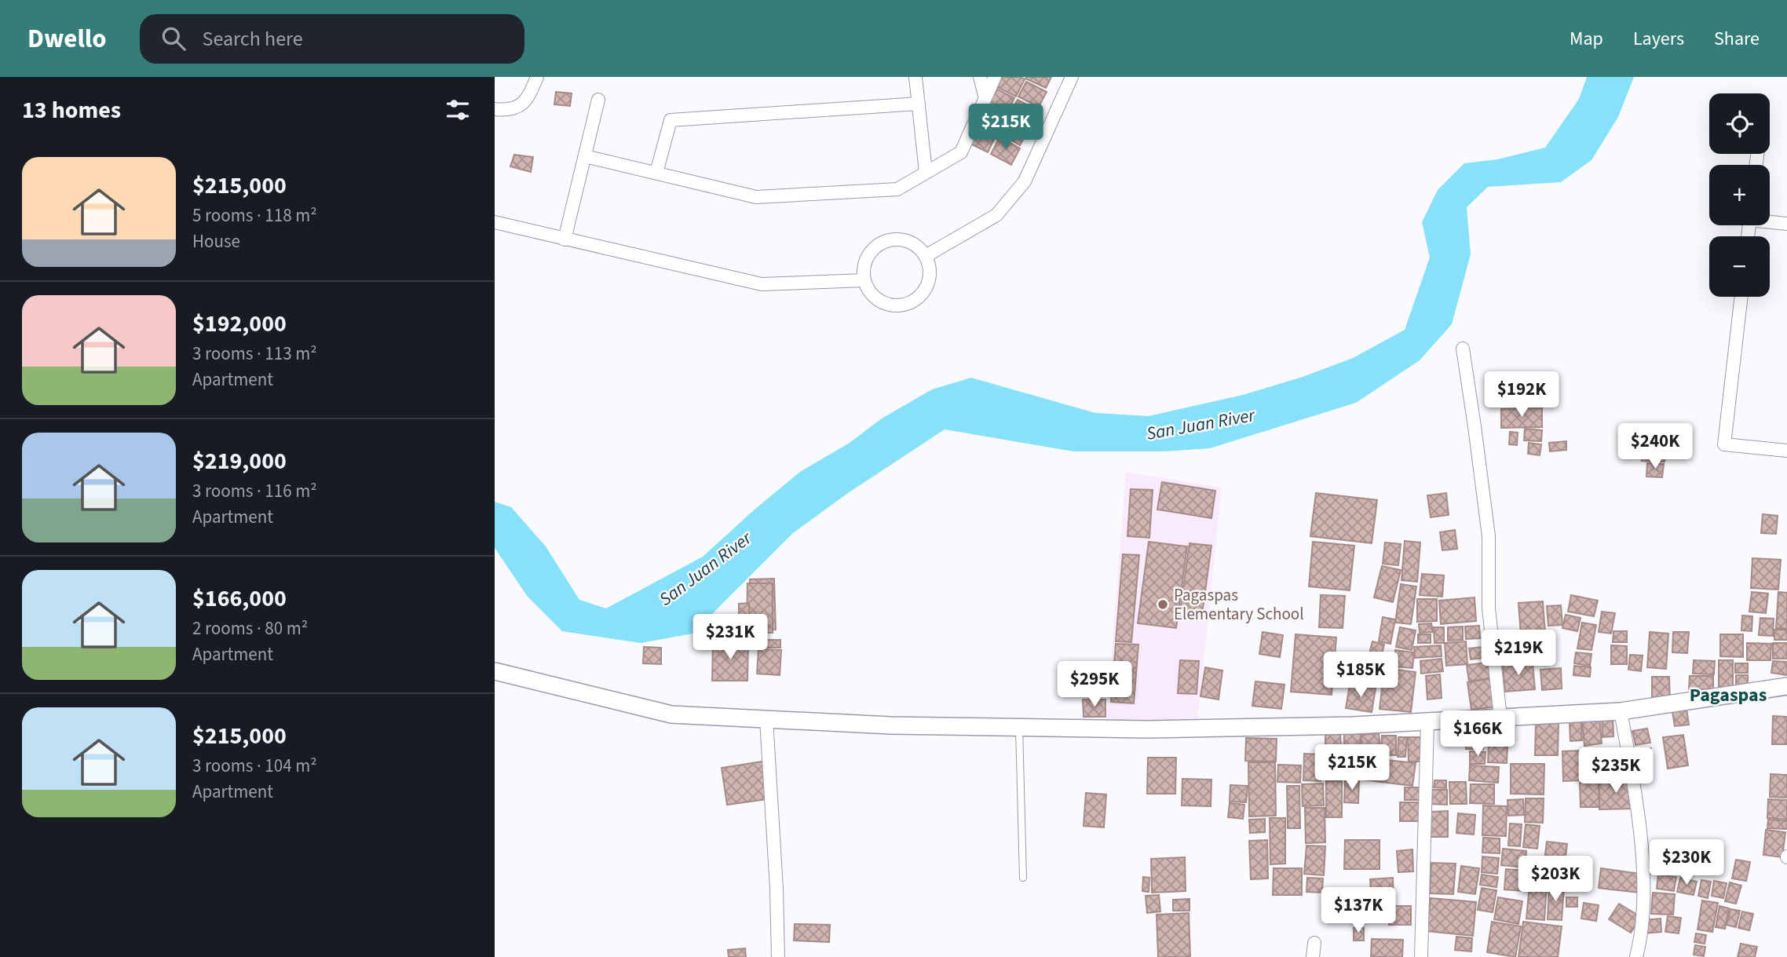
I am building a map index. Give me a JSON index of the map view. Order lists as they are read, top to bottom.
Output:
{
  "districts": ["Pagaspas"],
  "water": ["San Juan River"],
  "places": ["Pagaspas Elementary School"],
  "page": {
    "header": "Dwello",
    "search": "Search here",
    "nav": ["Map", "Layers", "Share"],
    "heading": "13 homes",
    "map_buttons": ["+", "−"],
    "price": [
      "$215K",
      "$192K",
      "$240K",
      "$231K",
      "$219K",
      "$185K",
      "$295K",
      "$166K",
      "$215K",
      "$235K",
      "$230K",
      "$203K",
      "$137K"
    ],
    "list": [
      {
        "name": "$215,000",
        "note": "5 rooms · 118 m² · House"
      },
      {
        "name": "$192,000",
        "note": "3 rooms · 113 m² · Apartment"
      },
      {
        "name": "$219,000",
        "note": "3 rooms · 116 m² · Apartment"
      },
      {
        "name": "$166,000",
        "note": "2 rooms · 80 m² · Apartment"
      },
      {
        "name": "$215,000",
        "note": "3 rooms · 104 m² · Apartment"
      }
    ]
  }
}
